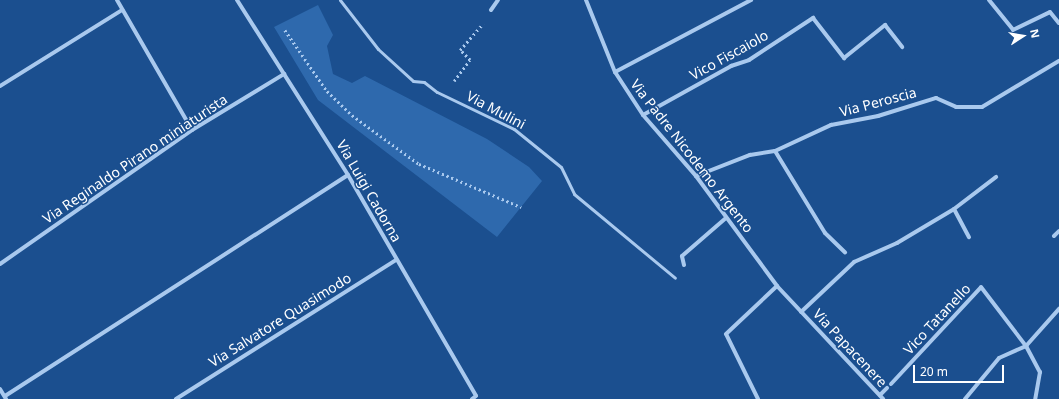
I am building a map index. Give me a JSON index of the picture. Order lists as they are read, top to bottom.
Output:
{
  "streets": {
    "street": [
      "Vico Fiscaiolo",
      "Via Peroscia",
      "Via Padre Nicodemo Argento",
      "Via Reginaldo Pirano miniaturista",
      "Via Luigi Cadorna",
      "Vico Tatanello",
      "Via Salvatore Quasimodo",
      "Via Papacenere"
    ],
    "lane": ["Via Mulini"]
  },
  "crossings": [
    ["Vico Fiscaiolo", "Via Padre Nicodemo Argento"],
    ["Via Peroscia", "Via Padre Nicodemo Argento"],
    ["Via Padre Nicodemo Argento", "Via Papacenere"],
    ["Via Reginaldo Pirano miniaturista", "Via Luigi Cadorna"],
    ["Via Luigi Cadorna", "Via Salvatore Quasimodo"]
  ],
  "scale_bar": "20 m",
  "north": "right"
}
